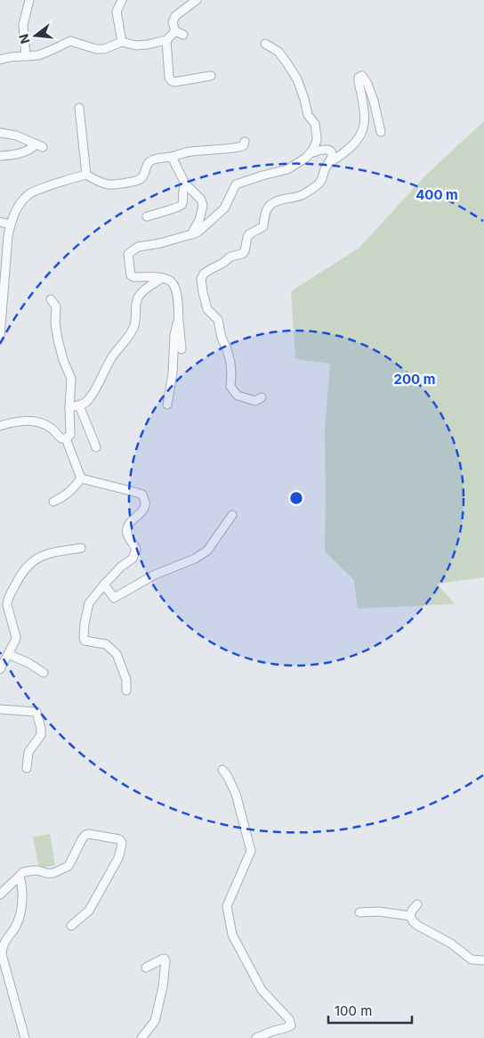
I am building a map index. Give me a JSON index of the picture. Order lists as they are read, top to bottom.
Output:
{
  "scale_bar": "100 m",
  "north": "left",
  "rings": ["400 m", "200 m"]
}
